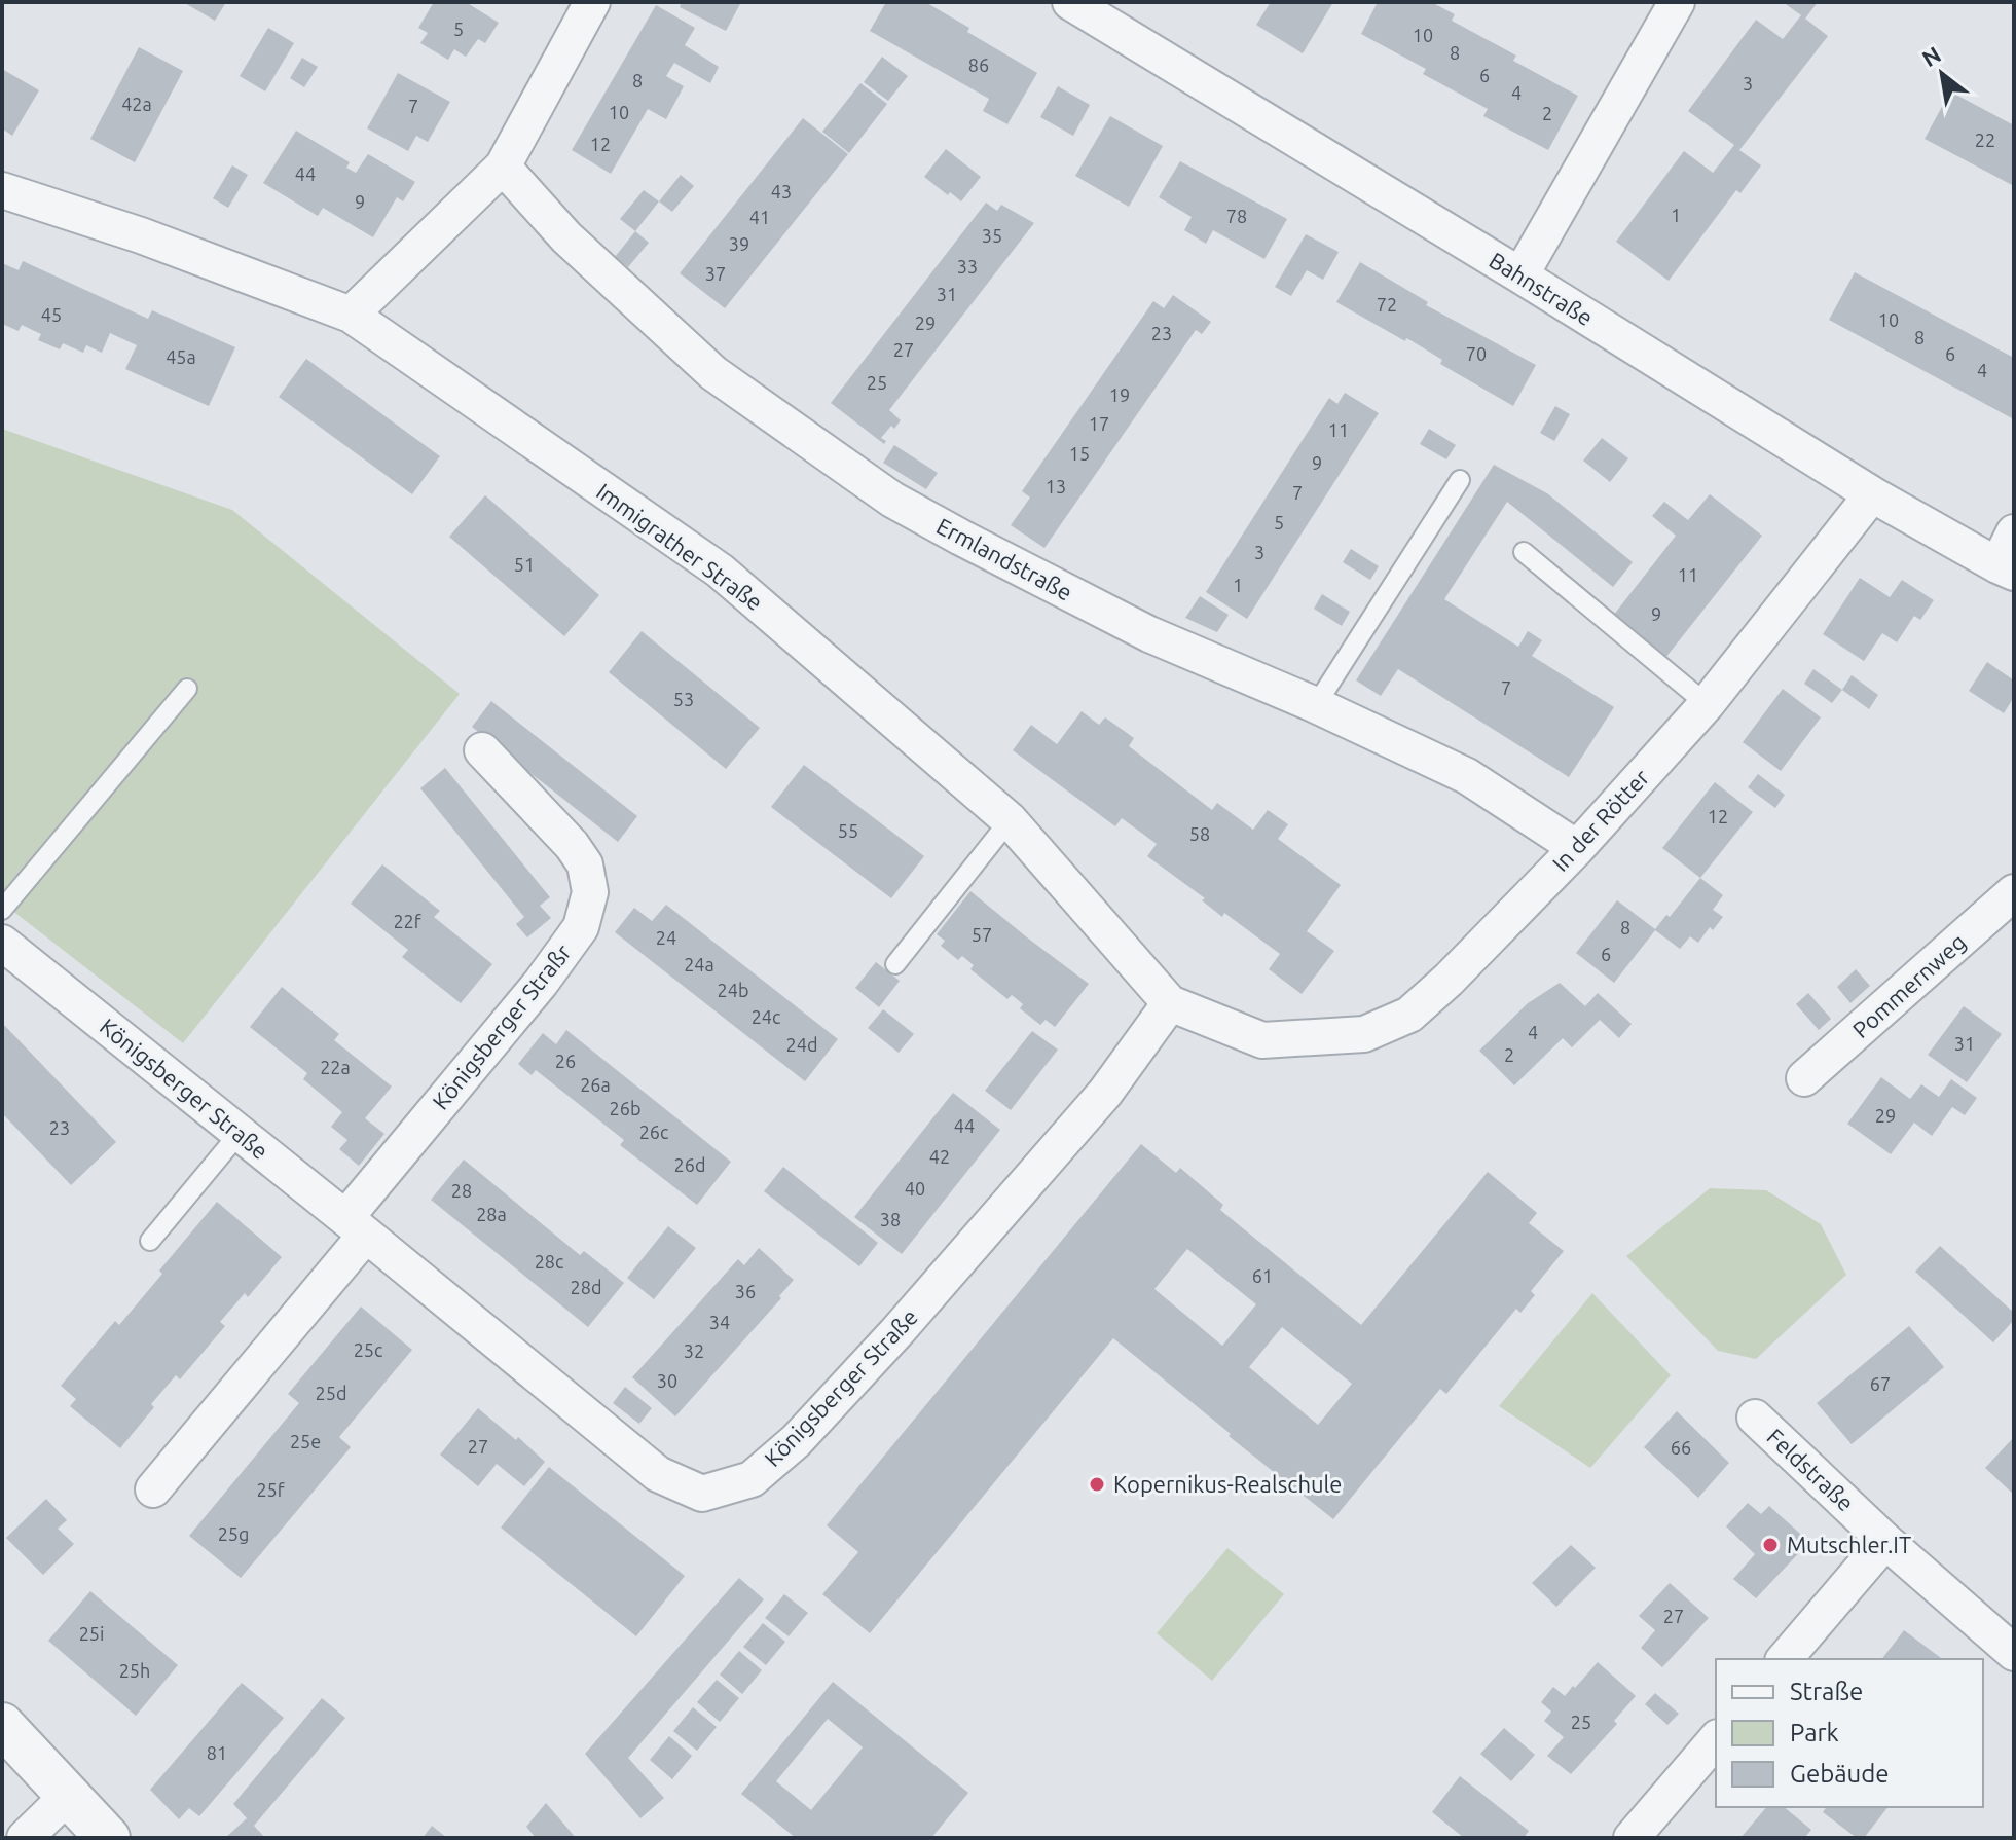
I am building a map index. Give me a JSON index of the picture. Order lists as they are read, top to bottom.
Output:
{
  "streets": {
    "street": [
      "Bahnstraße",
      "Immigrather Straße",
      "Ermlandstraße",
      "In der Rötter",
      "Pommernweg",
      "Königsberger Straßr",
      "Königsberger Straße",
      "Feldstraße"
    ]
  },
  "crossings": [
    ["Bahnstraße", "In der Rötter"],
    ["Immigrather Straße", "In der Rötter"],
    ["Immigrather Straße", "Königsberger Straße"],
    ["Ermlandstraße", "In der Rötter"],
    ["Königsberger Straßr", "Königsberger Straße"]
  ],
  "places": ["Kopernikus-Realschule", "Mutschler.IT"],
  "house_numbers": [
    "5",
    "10",
    "8",
    "86",
    "6",
    "8",
    "3",
    "4",
    "42a",
    "7",
    "10",
    "2",
    "22",
    "12",
    "44",
    "43",
    "9",
    "1",
    "78",
    "41",
    "35",
    "39",
    "33",
    "37",
    "31",
    "72",
    "45",
    "10",
    "29",
    "23",
    "8",
    "27",
    "70",
    "6",
    "45a",
    "4",
    "25",
    "19",
    "17",
    "11",
    "15",
    "9",
    "13",
    "7",
    "5",
    "3",
    "51",
    "11",
    "1",
    "9",
    "7",
    "53",
    "12",
    "55",
    "58",
    "22f",
    "8",
    "57",
    "24",
    "6",
    "24a",
    "24b",
    "24c",
    "4",
    "31",
    "24d",
    "2",
    "26",
    "22a",
    "26a",
    "26b",
    "29",
    "44",
    "23",
    "26c",
    "42",
    "26d",
    "40",
    "28",
    "28a",
    "38",
    "28c",
    "61",
    "28d",
    "36",
    "34",
    "25c",
    "32",
    "30",
    "67",
    "25d",
    "25e",
    "27",
    "66",
    "25f",
    "25g",
    "27",
    "25i",
    "25h",
    "25",
    "81"
  ],
  "legend": ["Straße", "Park", "Gebäude"],
  "north": "top left"
}
